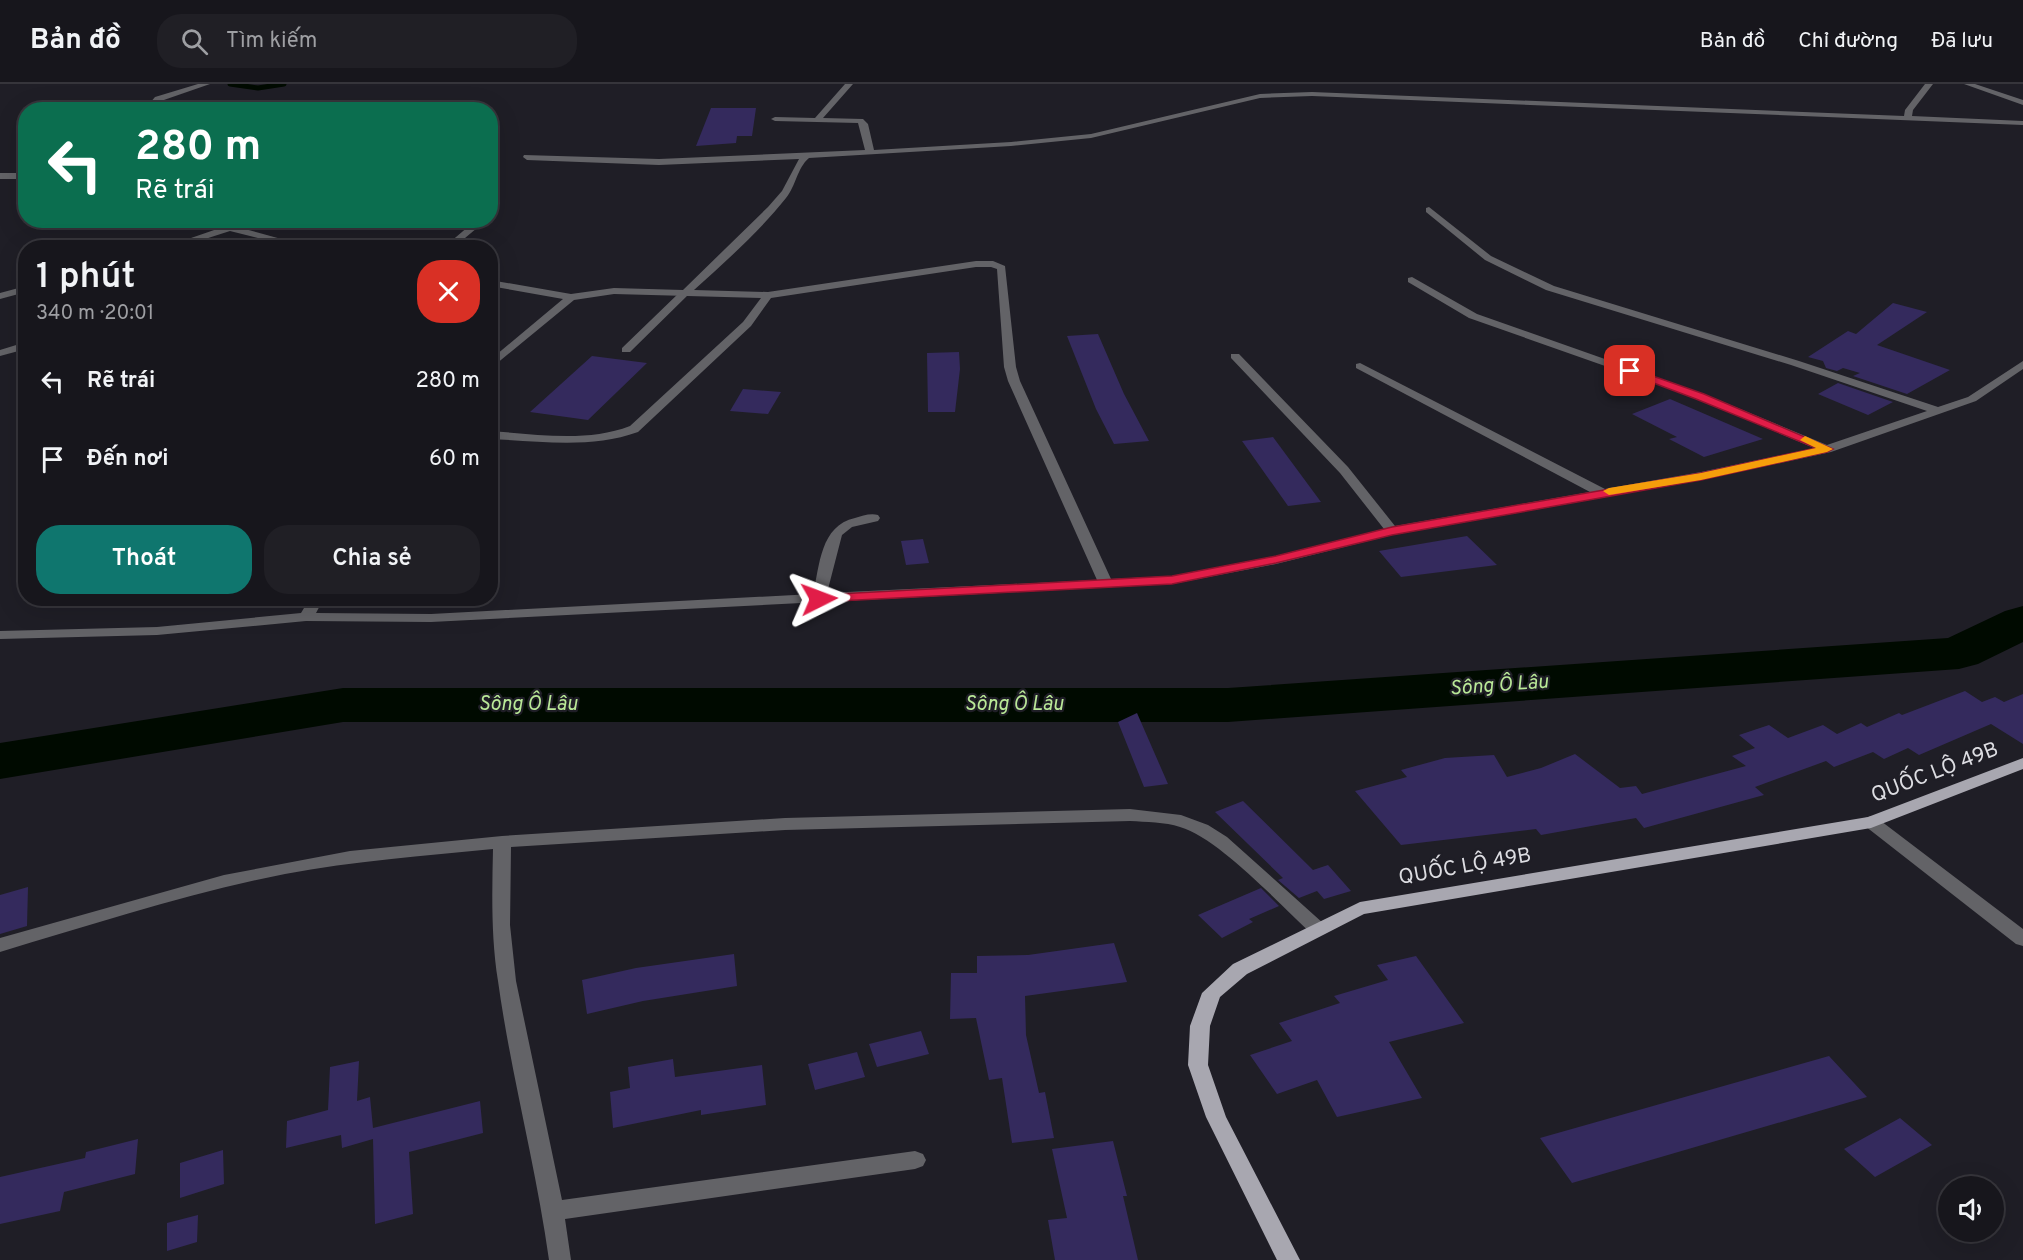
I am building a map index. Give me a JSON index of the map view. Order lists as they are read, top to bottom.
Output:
{
  "streets": {
    "main road": ["QUỐC LỘ 49B"]
  },
  "water": ["Sông Ô Lâu"],
  "page": {
    "header": "Bản đồ",
    "search": "Tìm kiếm",
    "nav": ["Bản đồ", "Chỉ đường", "Đã lưu"],
    "turn": ["280 m", "Rẽ trái"],
    "heading": ["1 phút", "340 m · 20:01"],
    "list": [
      {
        "name": "Rẽ trái",
        "value": "280 m"
      },
      {
        "name": "Đến nơi",
        "value": "60 m"
      }
    ],
    "buttons": ["Thoát", "Chia sẻ"]
  }
}
